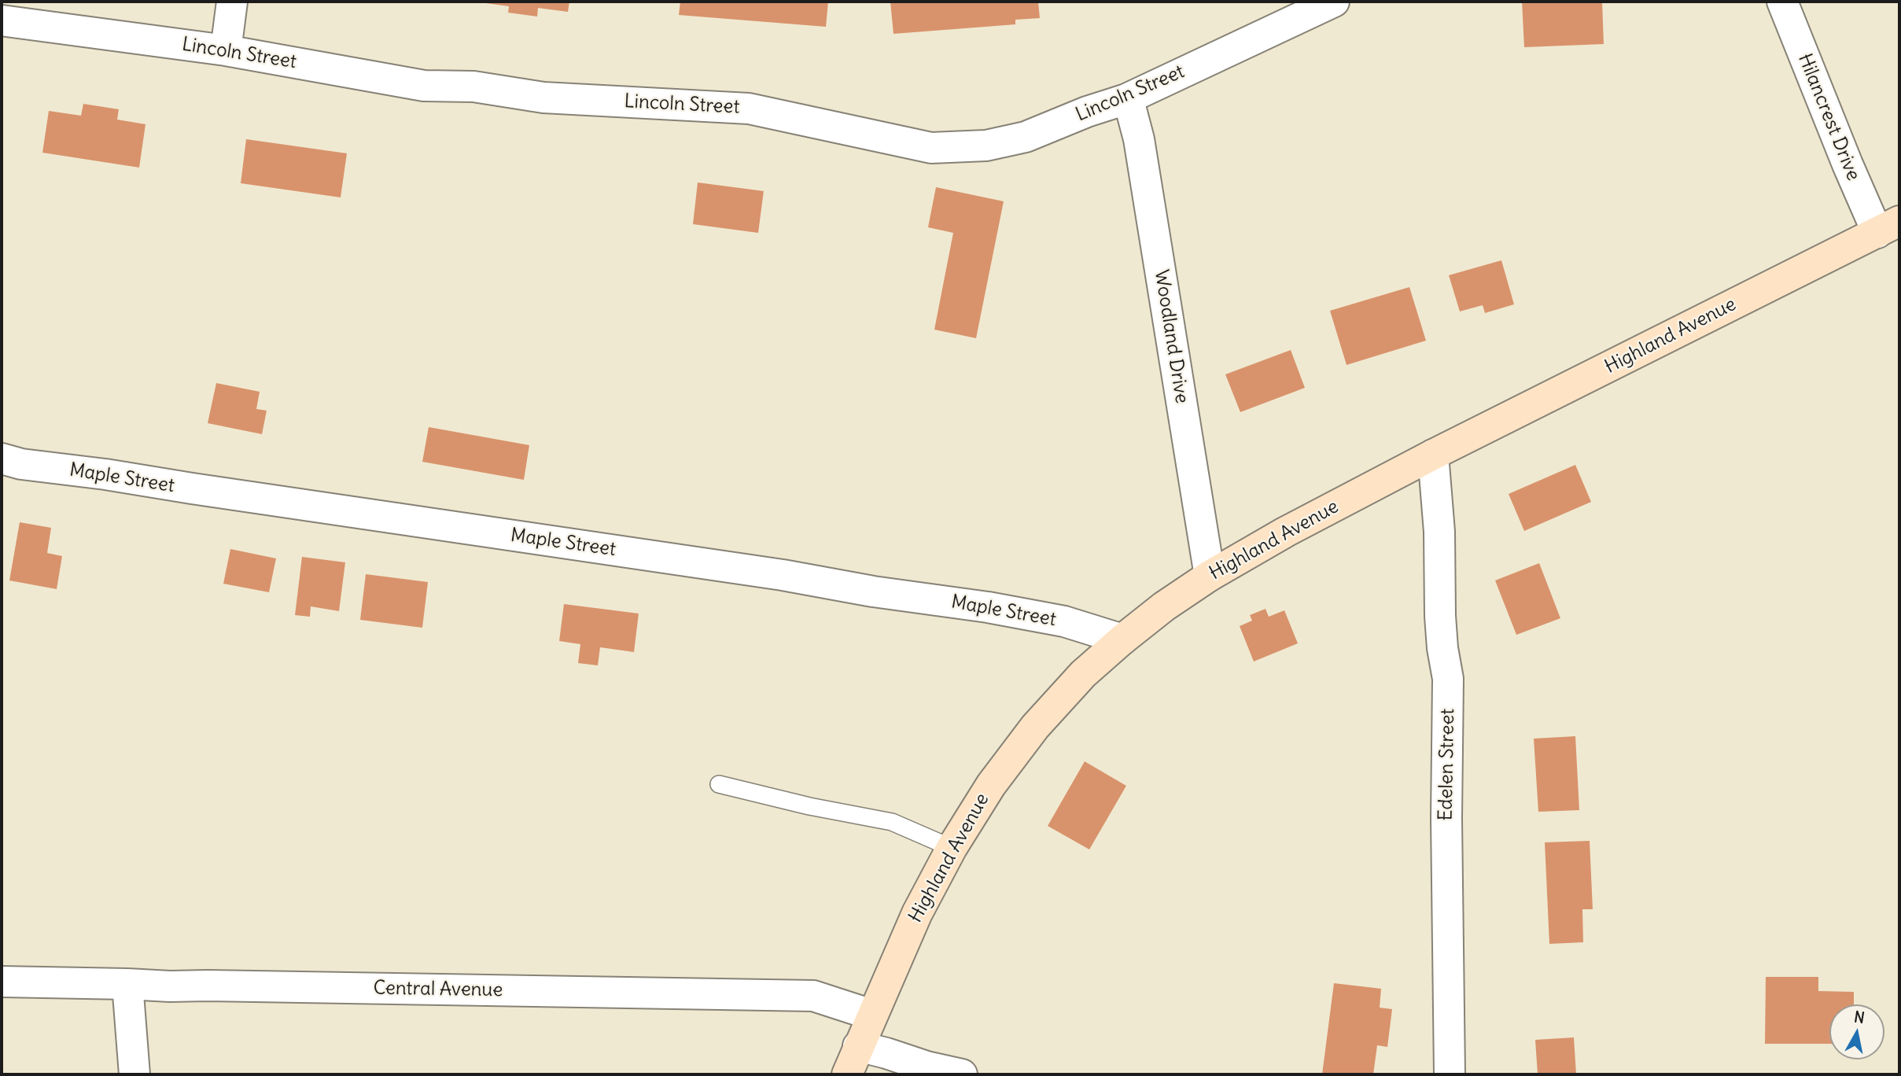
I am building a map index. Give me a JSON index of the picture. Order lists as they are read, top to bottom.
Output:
{
  "streets": {
    "main road": ["Highland Avenue"],
    "street": [
      "Lincoln Street",
      "Hilancrest Drive",
      "Woodland Drive",
      "Maple Street",
      "Edelen Street",
      "Central Avenue"
    ]
  },
  "crossings": [
    ["Lincoln Street", "Woodland Drive"],
    ["Hilancrest Drive", "Highland Avenue"],
    ["Highland Avenue", "Woodland Drive"],
    ["Highland Avenue", "Maple Street"],
    ["Highland Avenue", "Edelen Street"],
    ["Highland Avenue", "Central Avenue"]
  ],
  "north": "top"
}
